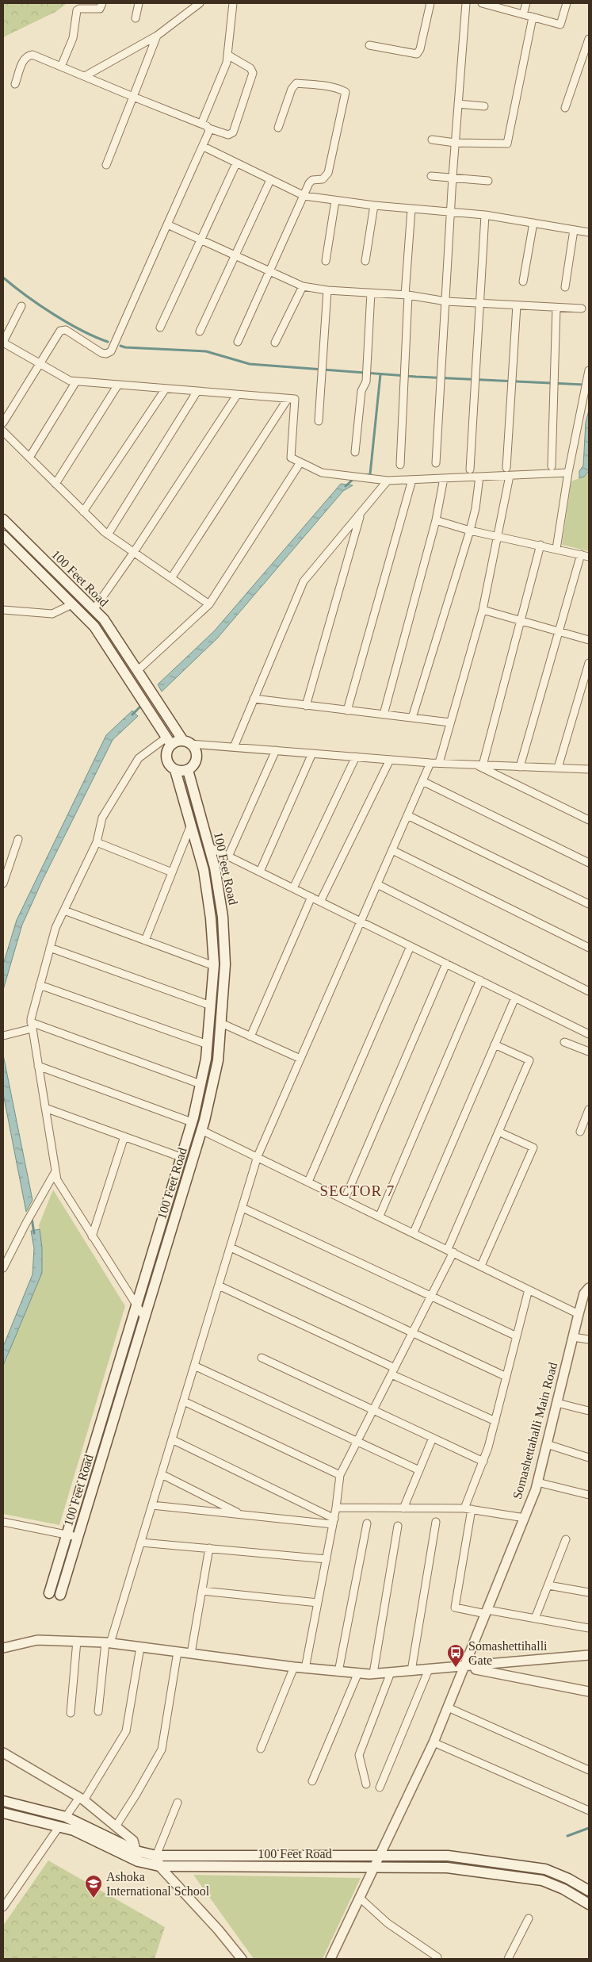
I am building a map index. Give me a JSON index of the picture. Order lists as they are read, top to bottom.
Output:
{
  "streets": {
    "main road": ["100 Feet Road"],
    "street": ["Somashettahalli Main Road"]
  },
  "crossings": [
    ["100 Feet Road", "Somashettahalli Main Road"]
  ],
  "districts": ["SECTOR 7"],
  "places": {
    "bus stop": ["Somashettihalli Gate"],
    "school or university": ["Ashoka International School"]
  }
}
